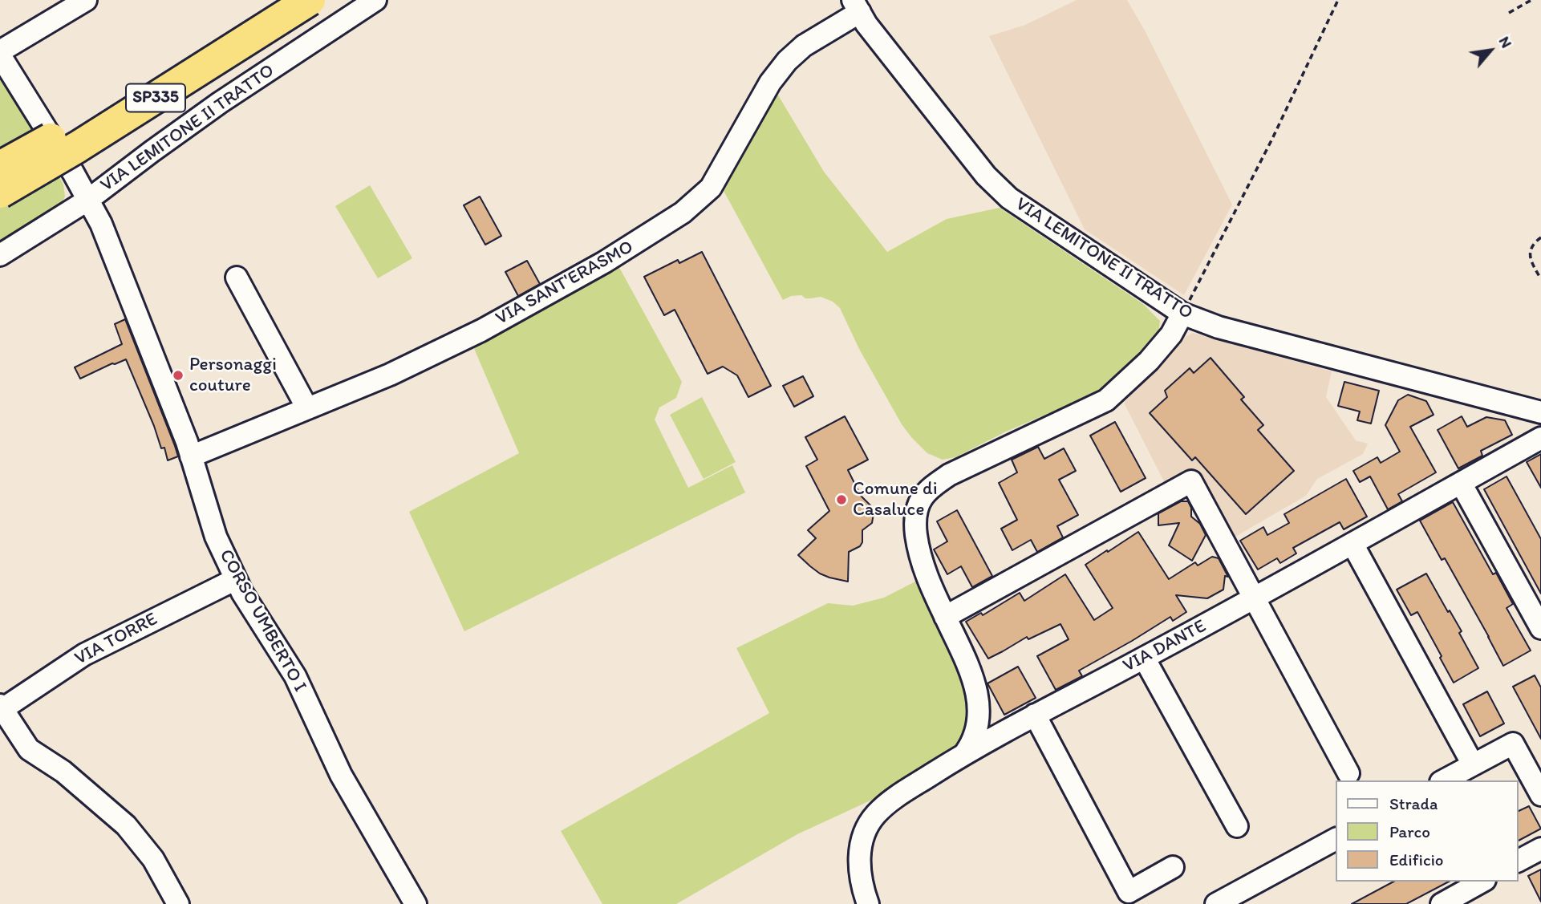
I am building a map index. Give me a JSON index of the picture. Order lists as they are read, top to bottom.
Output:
{
  "streets": {
    "highway": ["SP335"],
    "street": [
      "VIA LEMITONE II TRATTO",
      "VIA SANT'ERASMO",
      "CORSO UMBERTO I",
      "VIA TORRE",
      "VIA DANTE"
    ]
  },
  "crossings": [
    ["VIA LEMITONE II TRATTO", "VIA SANT'ERASMO"],
    ["VIA LEMITONE II TRATTO", "CORSO UMBERTO I"],
    ["VIA SANT'ERASMO", "CORSO UMBERTO I"],
    ["CORSO UMBERTO I", "VIA TORRE"]
  ],
  "places": ["Personaggi couture", "Comune di Casaluce"],
  "legend": ["Strada", "Parco", "Edificio"],
  "north": "top right"
}
